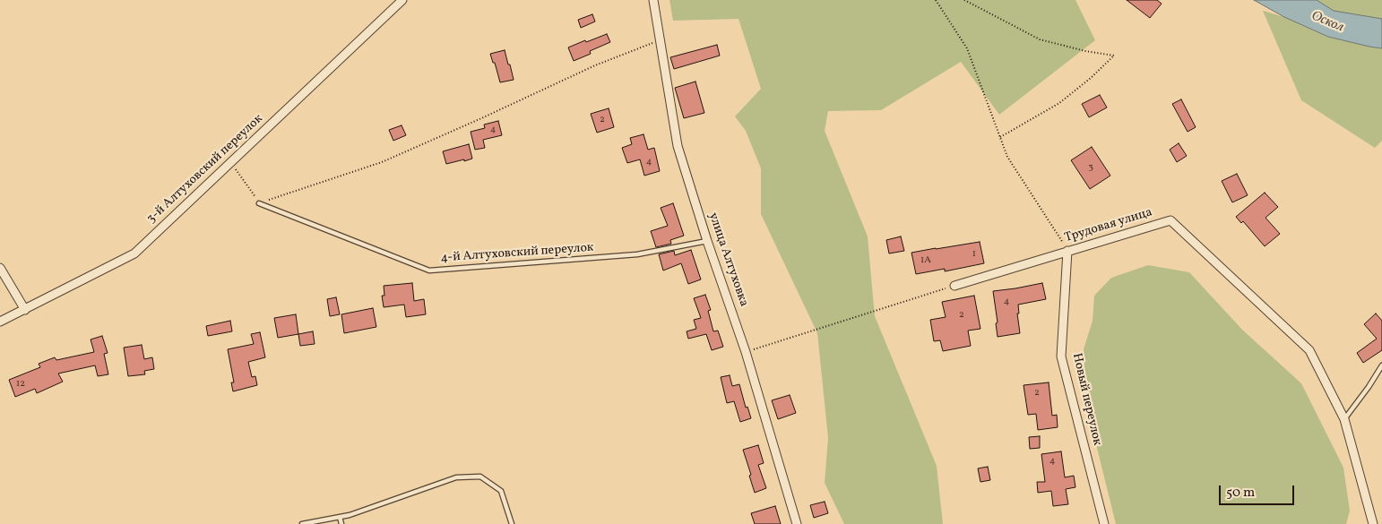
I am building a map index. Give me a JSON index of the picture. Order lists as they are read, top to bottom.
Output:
{
  "streets": {
    "street": [
      "3-й Алтуховский переулок",
      "Трудовая улица",
      "улица Алтуховка",
      "Новый переулок"
    ],
    "lane": ["4-й Алтуховский переулок"]
  },
  "crossings": [
    ["Трудовая улица", "Новый переулок"],
    ["4-й Алтуховский переулок", "улица Алтуховка"]
  ],
  "water": ["Оскол"],
  "house_numbers": [
    "2",
    "4",
    "4",
    "3",
    "1",
    "1А",
    "4",
    "2",
    "12",
    "2",
    "4"
  ],
  "scale_bar": "50 m"
}
